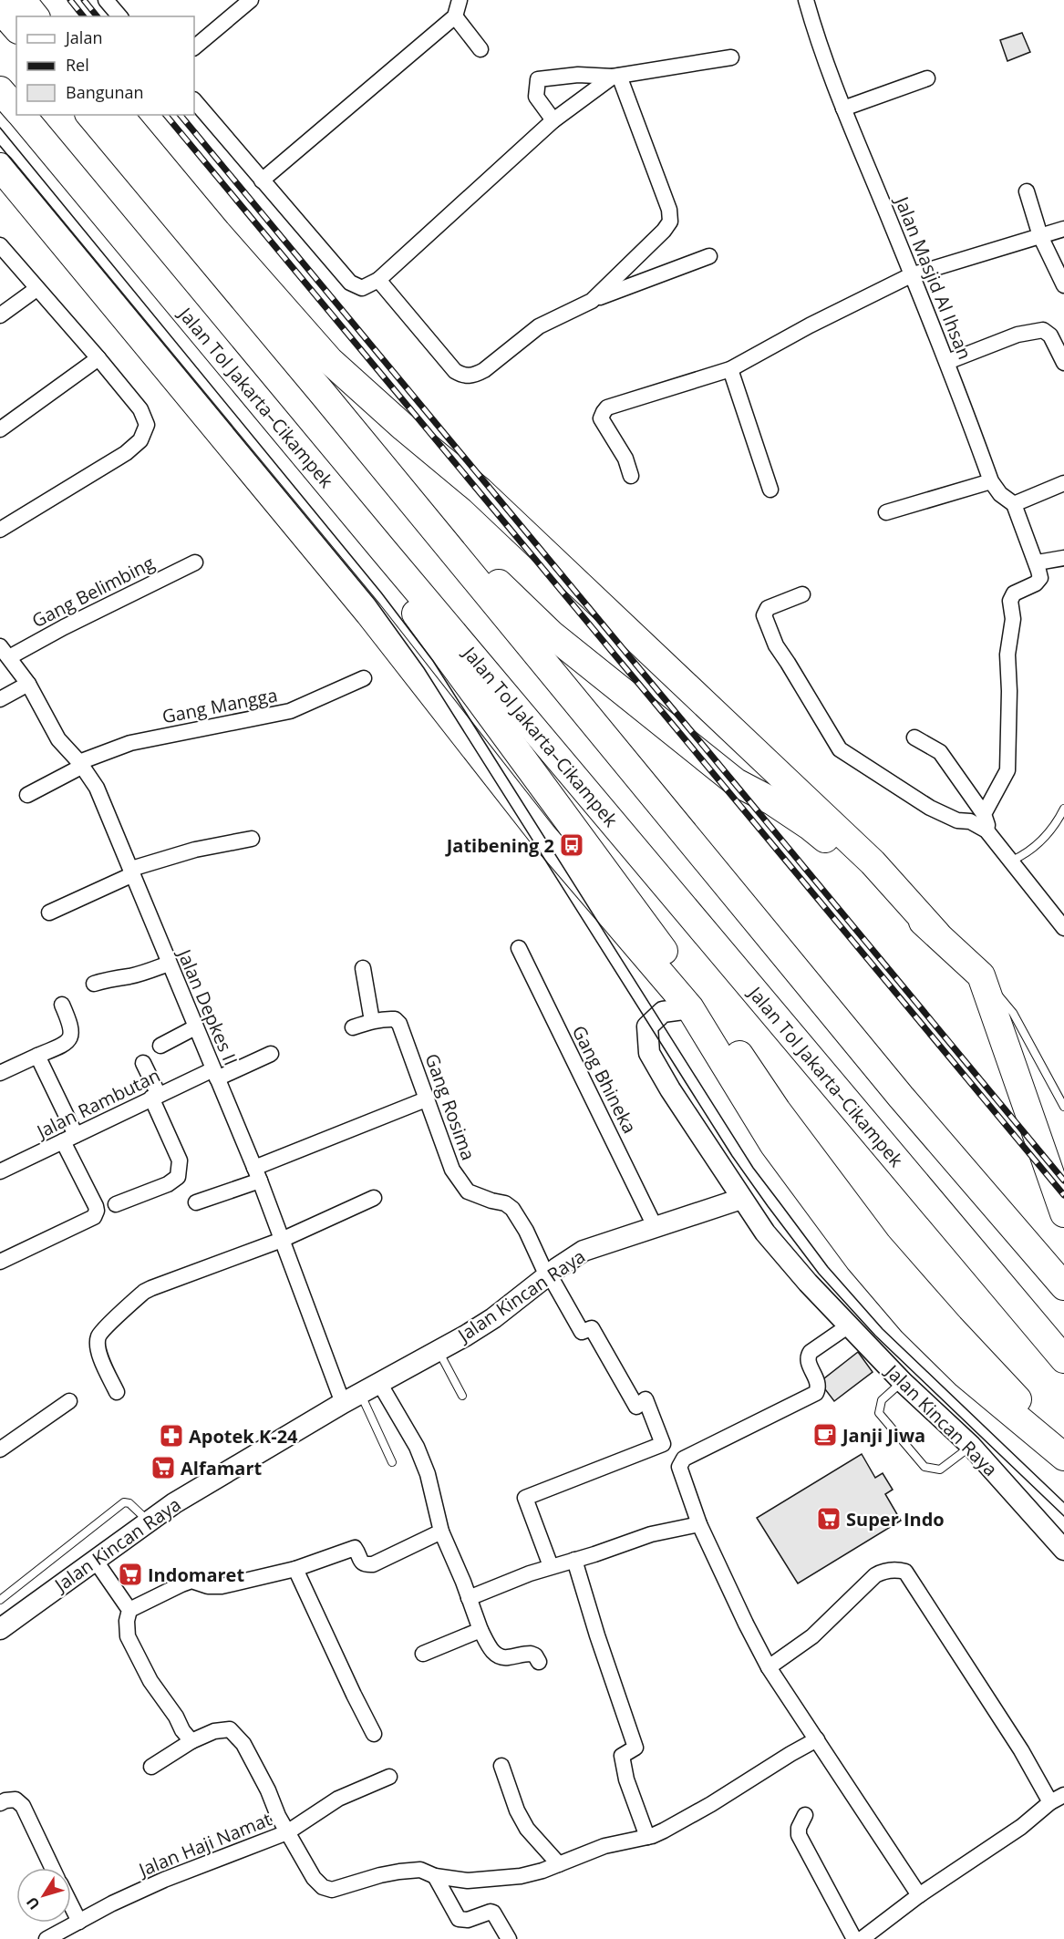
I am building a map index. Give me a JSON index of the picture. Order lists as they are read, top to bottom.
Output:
{
  "streets": {
    "highway": ["Jalan Tol Jakarta–Cikampek"],
    "main road": ["Jalan Kincan Raya"],
    "street": [
      "Jalan Masjid Al Ihsan",
      "Gang Belimbing",
      "Gang Mangga",
      "Jalan Depkes II",
      "Gang Bhineka",
      "Jalan Rambutan",
      "Gang Rosima",
      "Jalan Haji Namat"
    ]
  },
  "crossings": [
    ["Gang Belimbing", "Jalan Depkes II"],
    ["Gang Mangga", "Jalan Depkes II"],
    ["Jalan Depkes II", "Jalan Rambutan"],
    ["Jalan Depkes II", "Jalan Kincan Raya"],
    ["Gang Bhineka", "Jalan Kincan Raya"],
    ["Gang Rosima", "Jalan Kincan Raya"]
  ],
  "places": {
    "bus stop": ["Jatibening 2"],
    "cafe": ["Janji Jiwa"],
    "pharmacy": ["Apotek K-24"],
    "supermarket": ["Alfamart", "Super Indo", "Indomaret"]
  },
  "legend": ["Jalan", "Rel", "Bangunan"],
  "north": "bottom left"
}
